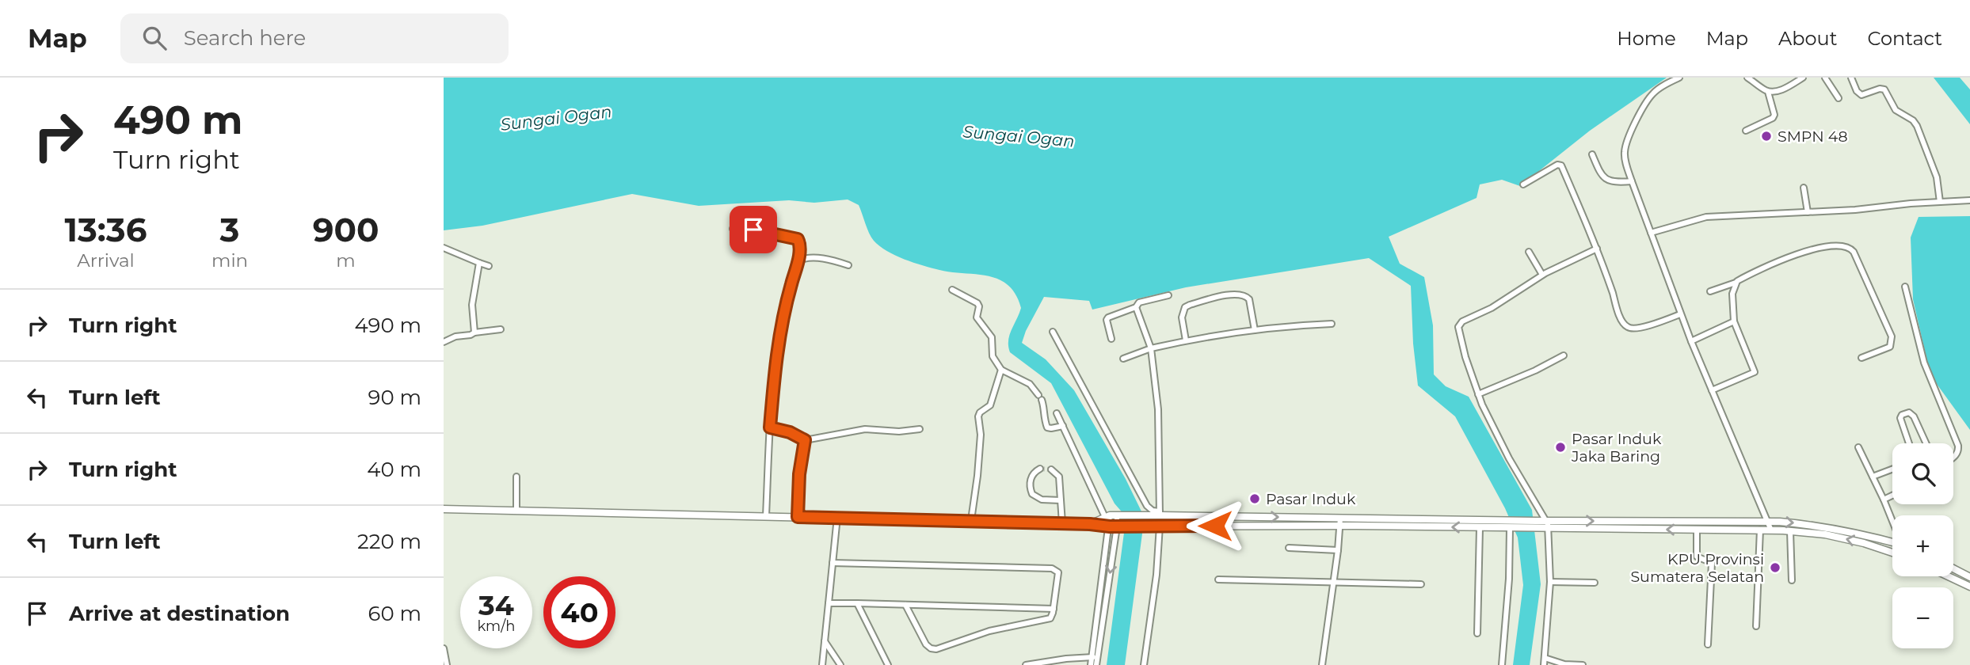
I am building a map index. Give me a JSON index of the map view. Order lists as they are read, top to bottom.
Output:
{
  "water": ["Sungai Ogan"],
  "places": [
    "SMPN 48",
    "Pasar Induk Jaka Baring",
    "Pasar Induk",
    "KPU Provinsi Sumatera Selatan"
  ],
  "page": {
    "header": "Map",
    "search": "Search here",
    "nav": [
      "Home",
      "Map",
      "About",
      "Contact"
    ],
    "turn": ["490 m", "Turn right"],
    "eta": [
      "13:36",
      "Arrival",
      "3",
      "min",
      "900",
      "m"
    ],
    "list": [
      {
        "name": "Turn right",
        "value": "490 m"
      },
      {
        "name": "Turn left",
        "value": "90 m"
      },
      {
        "name": "Turn right",
        "value": "40 m"
      },
      {
        "name": "Turn left",
        "value": "220 m"
      },
      {
        "name": "Arrive at destination",
        "value": "60 m"
      }
    ],
    "map_buttons": ["+", "−"],
    "speed": "34 km/h",
    "limit": "40"
  }
}
